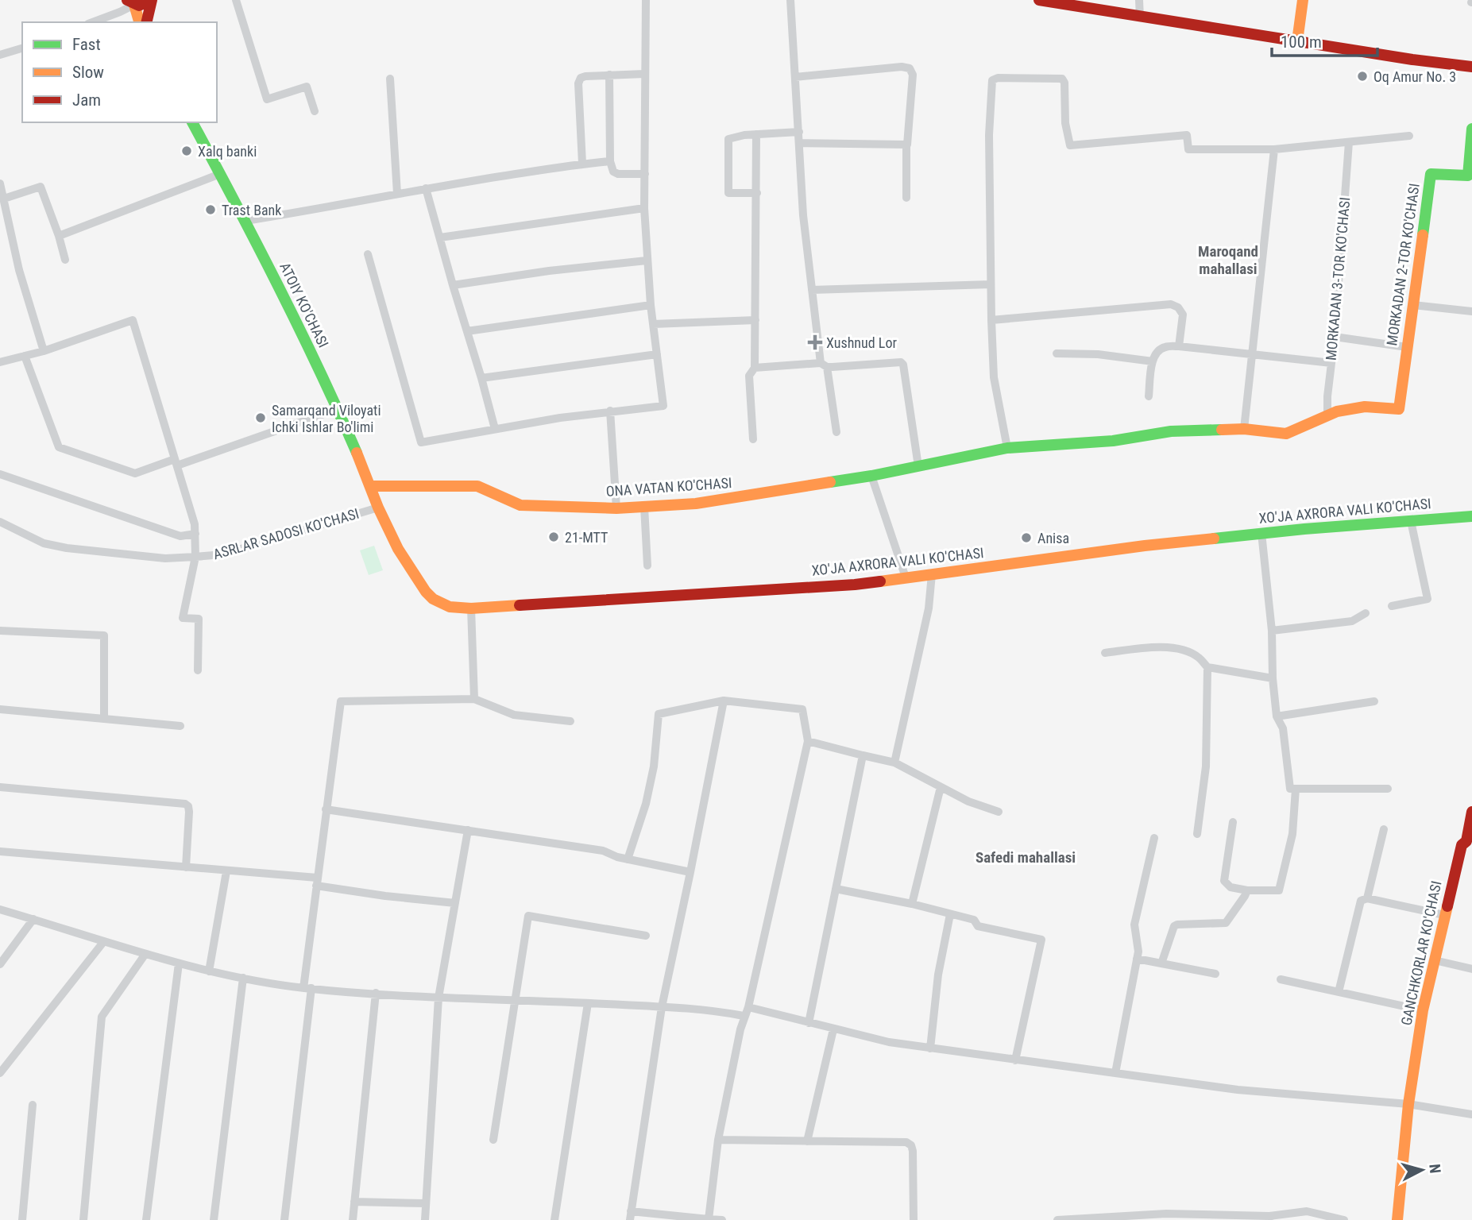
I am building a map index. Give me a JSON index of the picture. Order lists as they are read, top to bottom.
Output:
{
  "streets": {
    "street": [
      "MORKADAN 2-TOR KO'CHASI",
      "MORKADAN 3-TOR KO'CHASI",
      "ATOIY KO'CHASI",
      "ONA VATAN KO'CHASI",
      "XO'JA AXRORA VALI KO'CHASI",
      "ASRLAR SADOSI KO'CHASI",
      "GANCHKORLAR KO'CHASI"
    ]
  },
  "crossings": [
    ["MORKADAN 2-TOR KO'CHASI", "ONA VATAN KO'CHASI"],
    ["MORKADAN 3-TOR KO'CHASI", "ONA VATAN KO'CHASI"],
    ["ATOIY KO'CHASI", "ONA VATAN KO'CHASI"],
    ["ATOIY KO'CHASI", "XO'JA AXRORA VALI KO'CHASI"],
    ["ATOIY KO'CHASI", "ASRLAR SADOSI KO'CHASI"],
    ["XO'JA AXRORA VALI KO'CHASI", "ASRLAR SADOSI KO'CHASI"]
  ],
  "districts": ["Maroqand mahallasi", "Safedi mahallasi"],
  "places": {
    "other": [
      "Oq Amur No. 3",
      "Xalq banki",
      "Trast Bank",
      "Samarqand Viloyati Ichki Ishlar Bo'limi",
      "21-MTT",
      "Anisa"
    ],
    "health": ["Xushnud Lor"]
  },
  "legend": ["Fast", "Slow", "Jam"],
  "scale_bar": "100 m",
  "north": "right"
}
